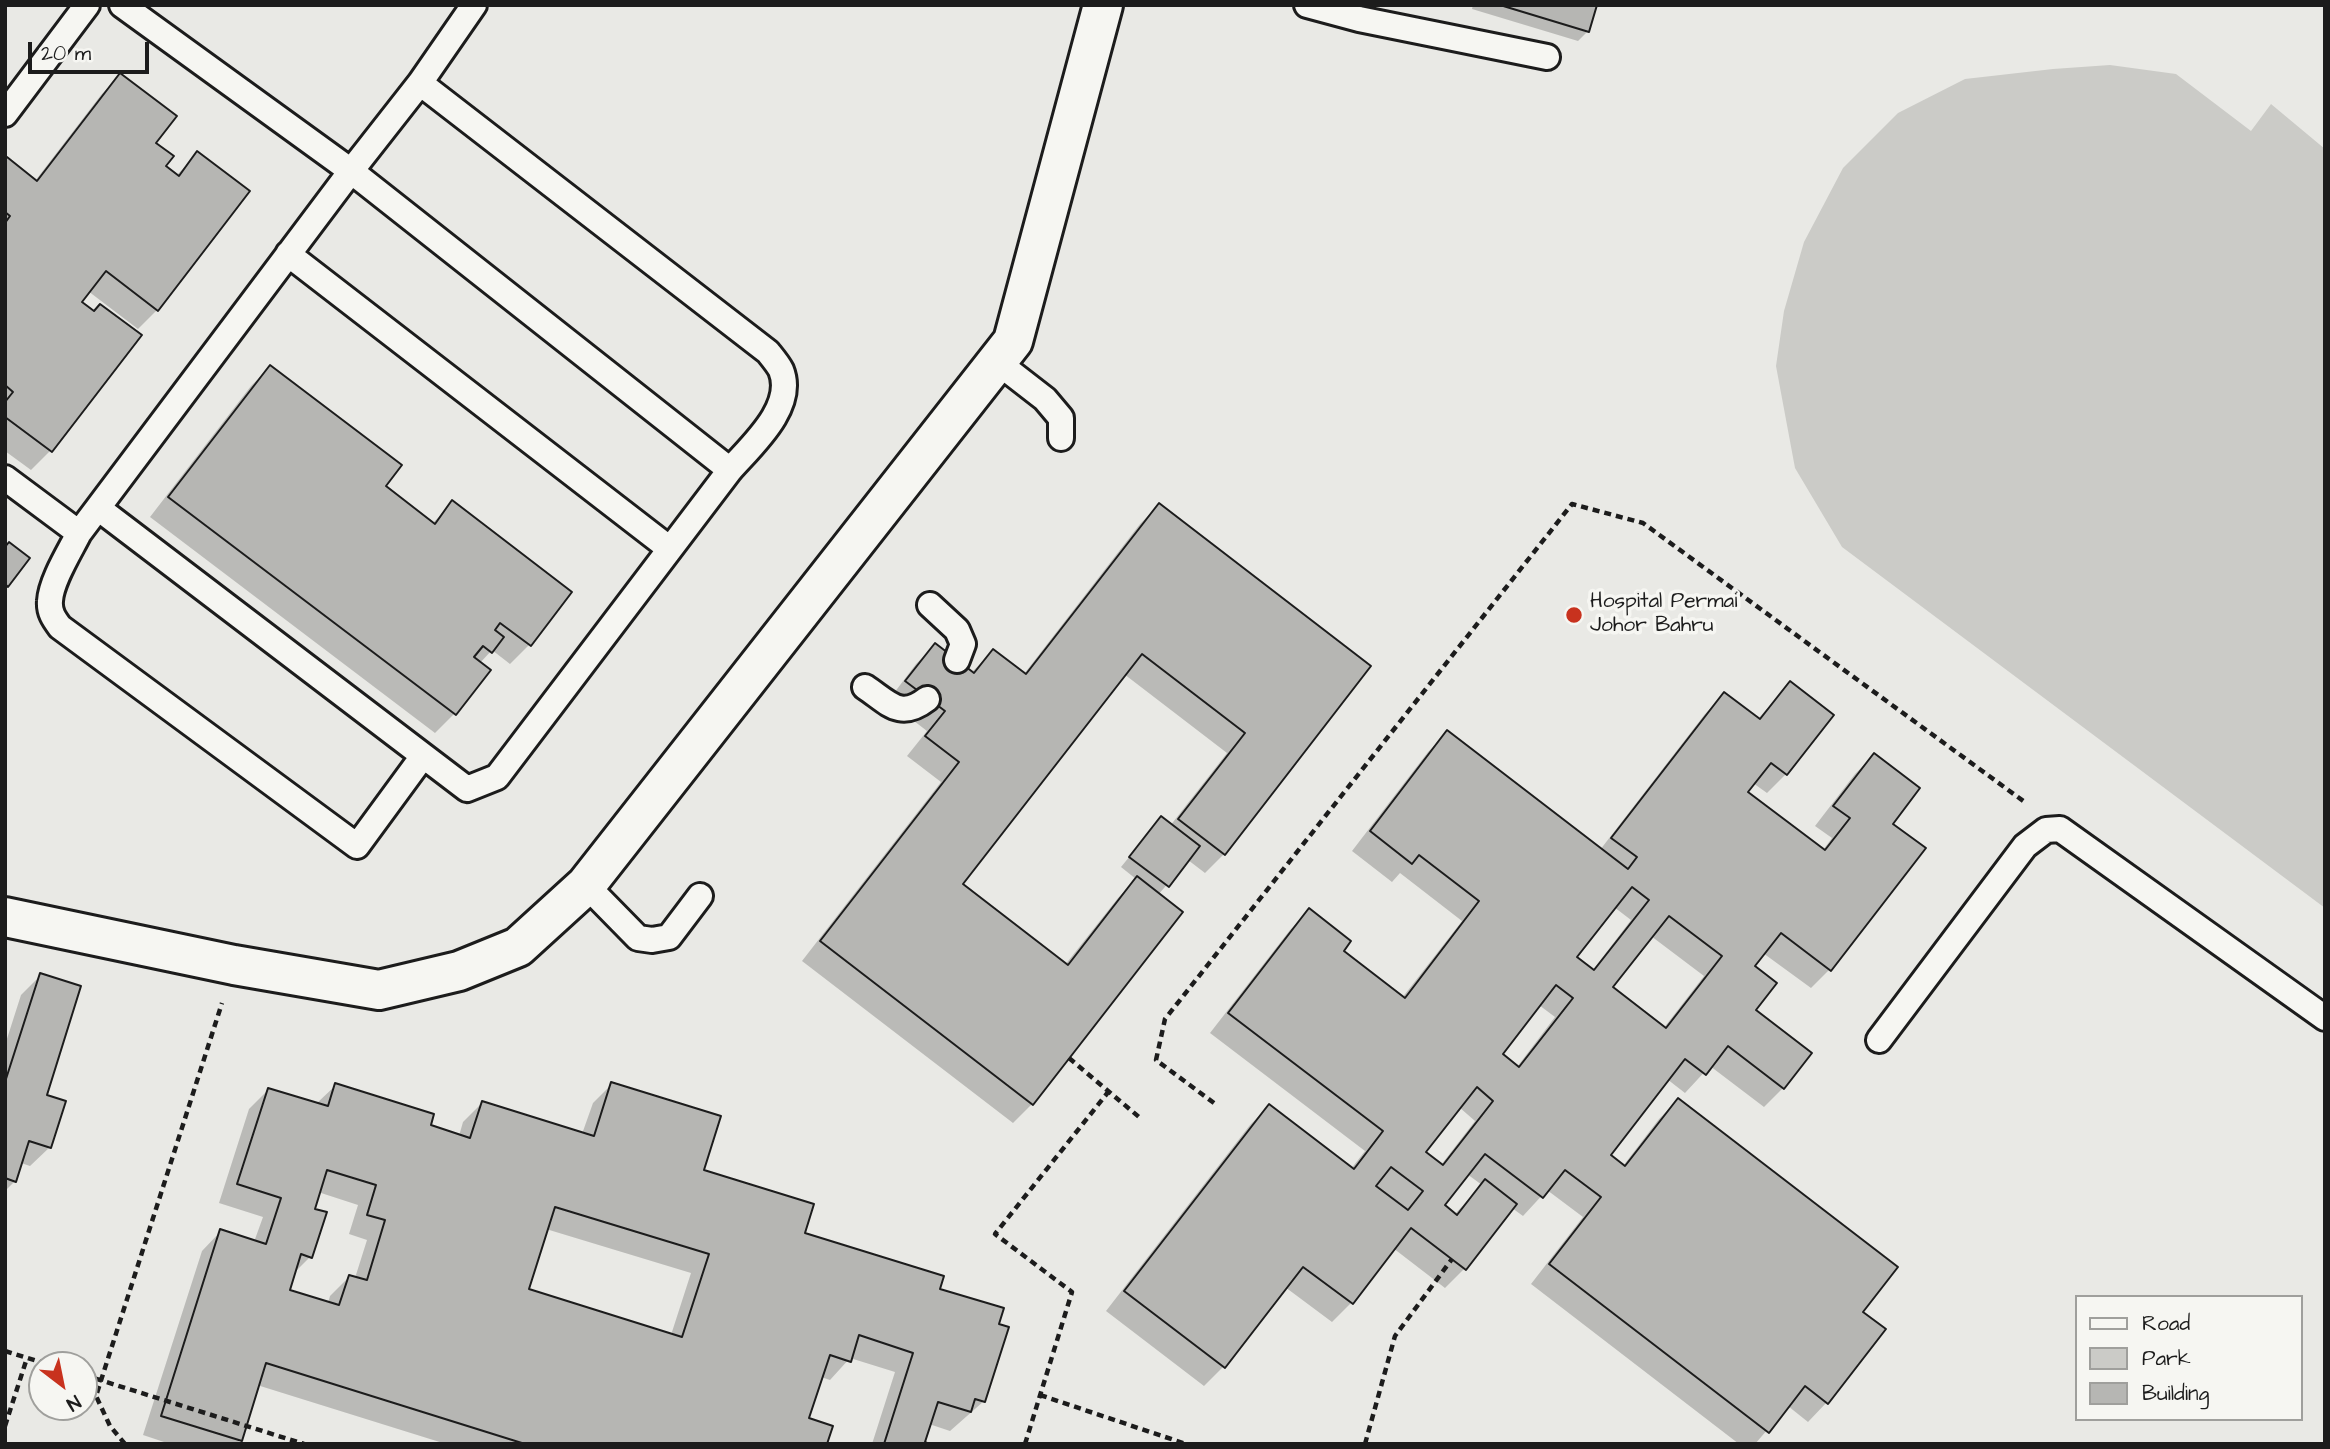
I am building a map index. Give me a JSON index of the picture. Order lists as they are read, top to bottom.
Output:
{
  "places": ["Hospital Permai Johor Bahru"],
  "legend": ["Road", "Park", "Building"],
  "scale_bar": "20 m",
  "north": "bottom right"
}
